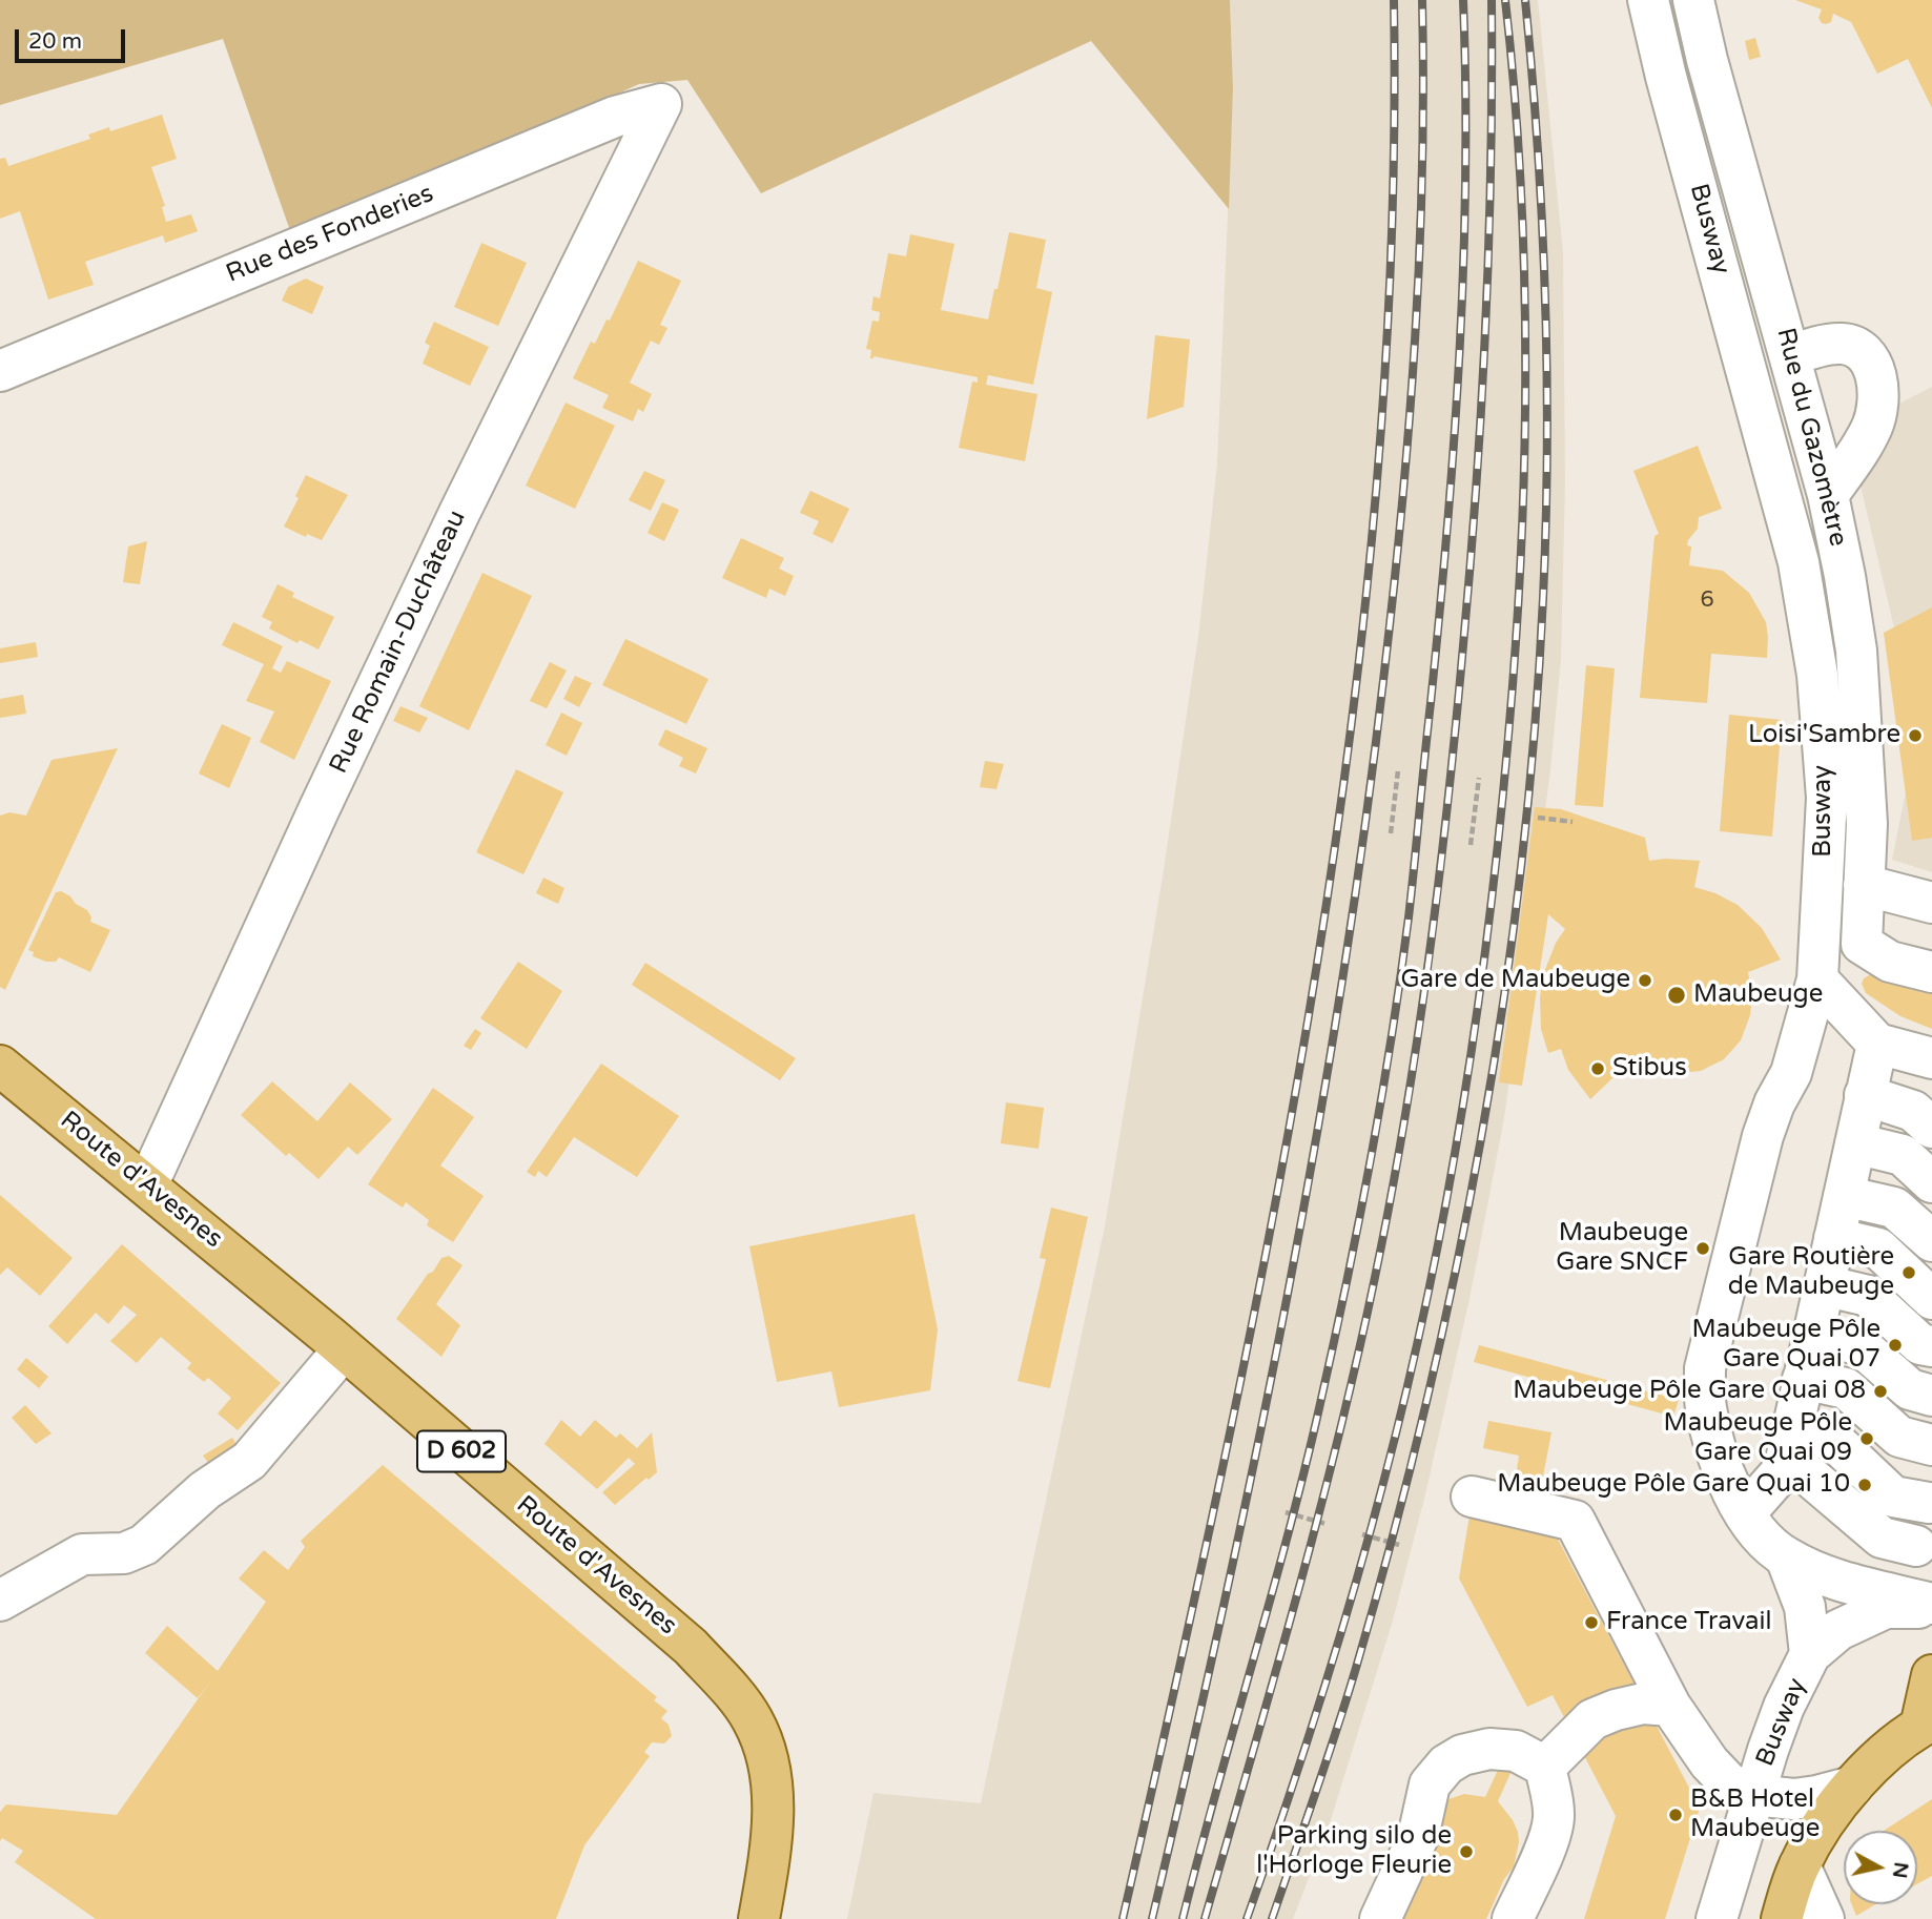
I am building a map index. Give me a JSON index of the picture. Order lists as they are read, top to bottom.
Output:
{
  "streets": {
    "main road": ["Route d'Avesnes", "D 602"],
    "street": [
      "Busway",
      "Rue des Fonderies",
      "Rue du Gazomètre",
      "Rue Romain-Duchâteau"
    ]
  },
  "crossings": [
    ["Rue des Fonderies", "Rue Romain-Duchâteau"],
    ["Rue Romain-Duchâteau", "Route d'Avesnes"]
  ],
  "places": [
    "Loisi'Sambre",
    "Gare de Maubeuge",
    "Maubeuge",
    "Stibus",
    "Maubeuge Gare SNCF",
    "Gare Routière de Maubeuge",
    "Maubeuge Pôle Gare Quai 07",
    "Maubeuge Pôle Gare Quai 08",
    "Maubeuge Pôle Gare Quai 09",
    "Maubeuge Pôle Gare Quai 10",
    "France Travail",
    "B&B Hotel Maubeuge",
    "Parking silo de l'Horloge Fleurie"
  ],
  "house_numbers": ["6"],
  "scale_bar": "20 m",
  "north": "right"
}
